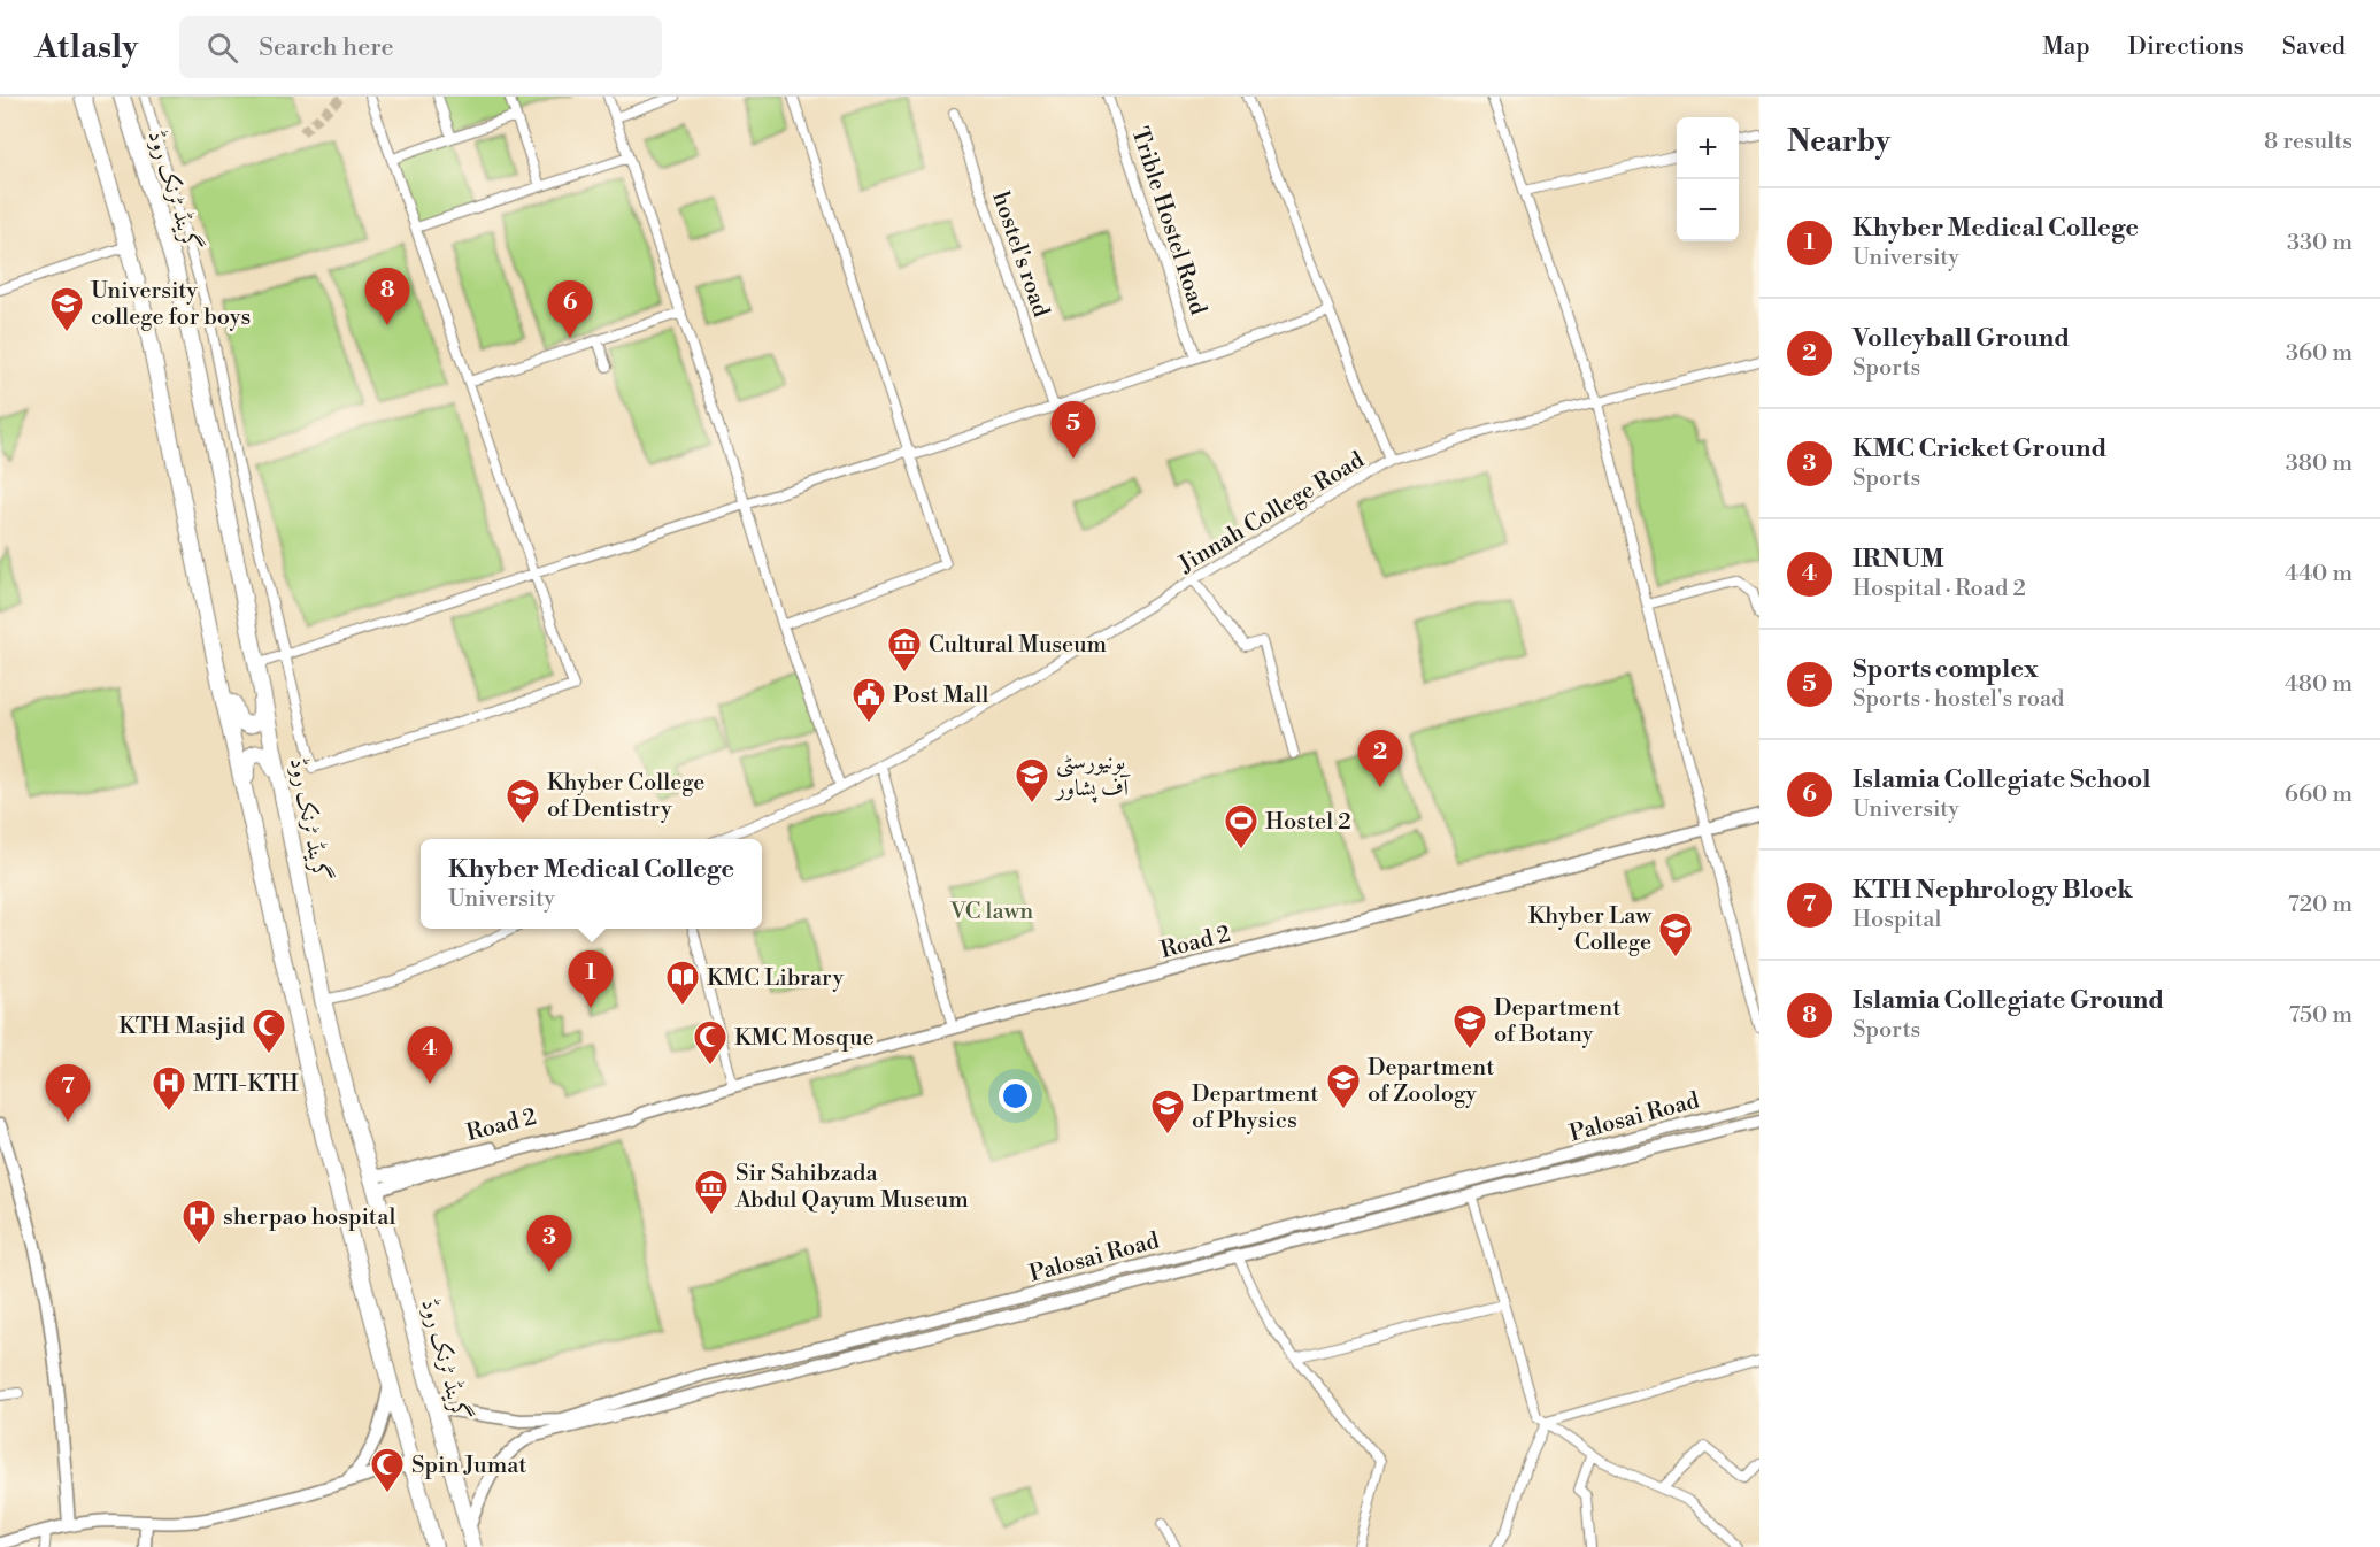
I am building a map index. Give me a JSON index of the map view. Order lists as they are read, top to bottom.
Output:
{
  "streets": {
    "highway": ["گرینڈ ٹرنک روڈ"],
    "street": [
      "Trible Hostel Road",
      "hostel's road",
      "Jinnah College Road",
      "Road 2",
      "Palosai Road"
    ]
  },
  "crossings": [
    ["گرینڈ ٹرنک روڈ", "Road 2"],
    ["گرینڈ ٹرنک روڈ", "Palosai Road"]
  ],
  "parks": ["VC lawn"],
  "places": {
    "school or university": [
      "University college for boys",
      "یونیورسٹی آف پشاور",
      "Khyber College of Dentistry",
      "Khyber Law College",
      "Department of Botany",
      "Department of Zoology",
      "Department of Physics"
    ],
    "museum": ["Cultural Museum", "Sir Sahibzada Abdul Qayum Museum"],
    "public building": ["Post Mall"],
    "sports": ["Hostel 2"],
    "library": ["KMC Library"],
    "mosque": ["KTH Masjid", "KMC Mosque", "Spin Jumat"],
    "hospital": ["MTI-KTH", "sherpao hospital"]
  },
  "page": {
    "header": "Atlasly",
    "search": "Search here",
    "nav": ["Map", "Directions", "Saved"],
    "heading": ["Nearby", "8 results"],
    "map_buttons": ["+", "−"],
    "list": [
      {
        "mark": "1",
        "name": "Khyber Medical College",
        "note": "University",
        "value": "330 m"
      },
      {
        "mark": "2",
        "name": "Volleyball Ground",
        "note": "Sports",
        "value": "360 m"
      },
      {
        "mark": "3",
        "name": "KMC Cricket Ground",
        "note": "Sports",
        "value": "380 m"
      },
      {
        "mark": "4",
        "name": "IRNUM",
        "note": "Hospital · Road 2",
        "value": "440 m"
      },
      {
        "mark": "5",
        "name": "Sports complex",
        "note": "Sports · hostel's road",
        "value": "480 m"
      },
      {
        "mark": "6",
        "name": "Islamia Collegiate School",
        "note": "University",
        "value": "660 m"
      },
      {
        "mark": "7",
        "name": "KTH Nephrology Block",
        "note": "Hospital",
        "value": "720 m"
      },
      {
        "mark": "8",
        "name": "Islamia Collegiate Ground",
        "note": "Sports",
        "value": "750 m"
      }
    ],
    "pins": [
      "8",
      "6",
      "5",
      "2",
      "1",
      "4",
      "7",
      "3"
    ],
    "popup": ["Khyber Medical College", "University"]
  }
}
